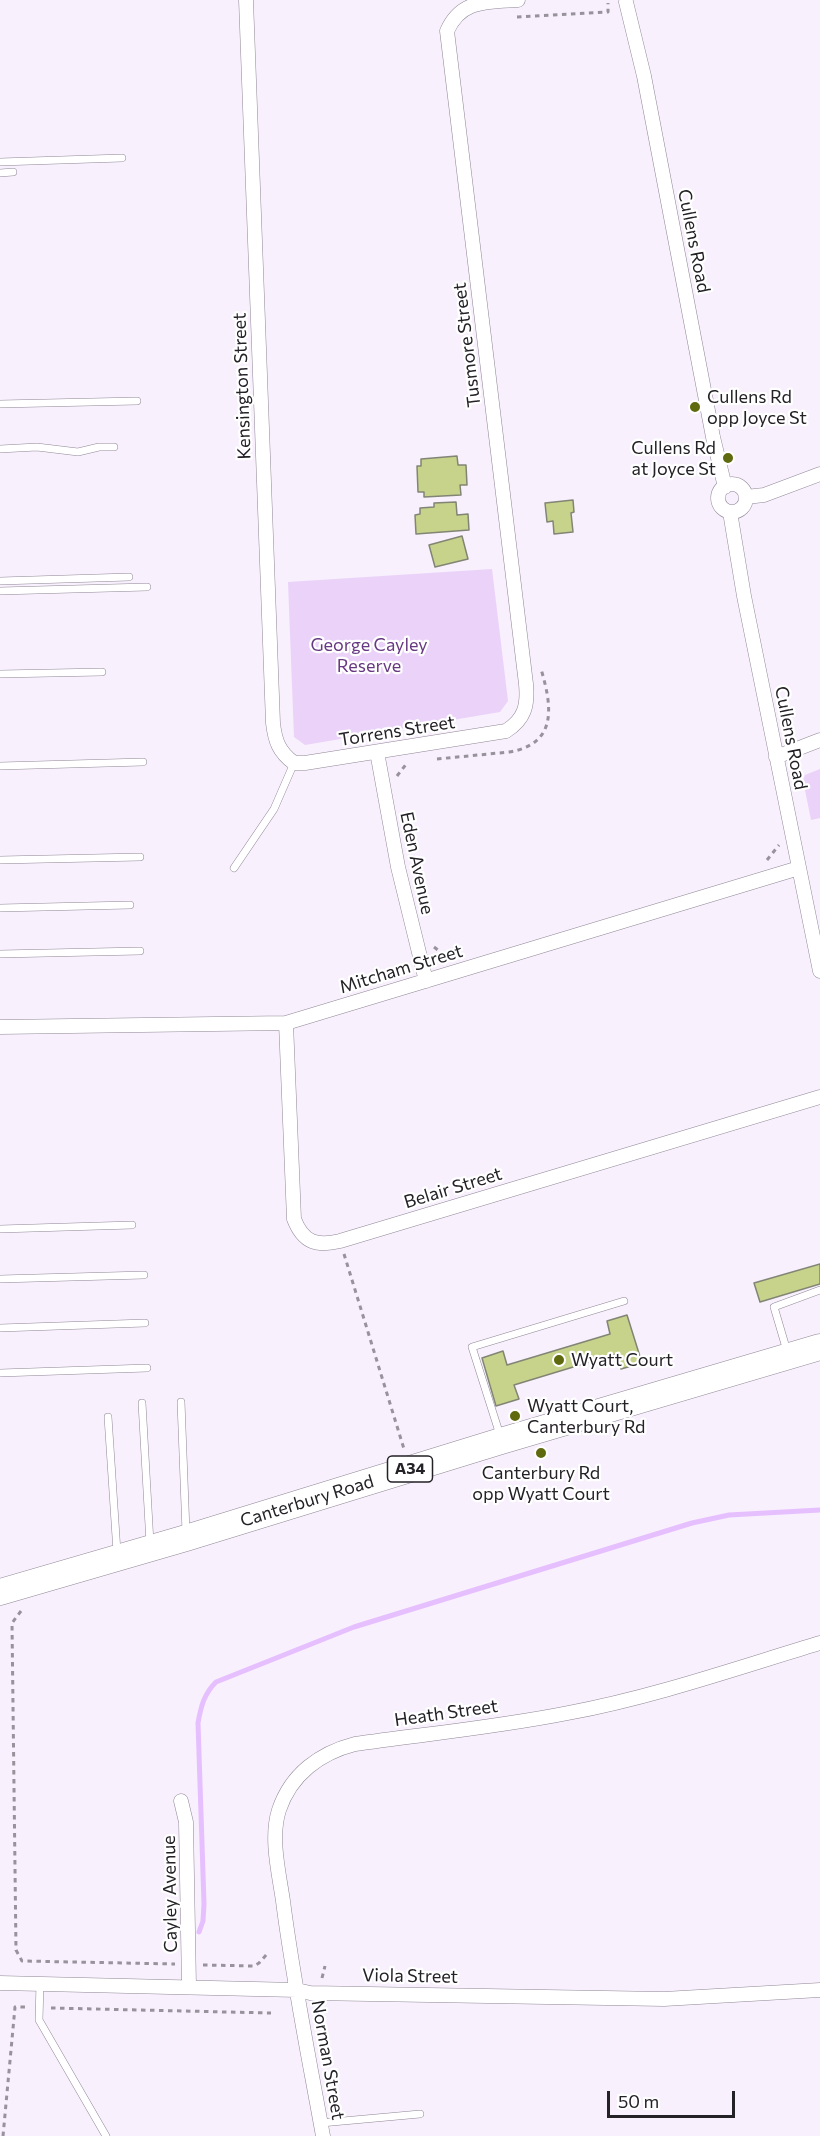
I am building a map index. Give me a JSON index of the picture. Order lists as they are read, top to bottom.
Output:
{
  "streets": {
    "highway": ["A34", "Canterbury Road"],
    "street": [
      "Cullens Road",
      "Tusmore Street",
      "Kensington Street",
      "Torrens Street",
      "Eden Avenue",
      "Mitcham Street",
      "Belair Street",
      "Heath Street",
      "Cayley Avenue",
      "Viola Street",
      "Norman Street"
    ]
  },
  "crossings": [
    ["Cullens Road", "Mitcham Street"],
    ["Tusmore Street", "Torrens Street"],
    ["Kensington Street", "Torrens Street"],
    ["Torrens Street", "Eden Avenue"],
    ["Eden Avenue", "Mitcham Street"],
    ["Mitcham Street", "Belair Street"],
    ["Heath Street", "Viola Street"],
    ["Heath Street", "Norman Street"],
    ["Cayley Avenue", "Viola Street"],
    ["Viola Street", "Norman Street"]
  ],
  "parks": ["George Cayley Reserve"],
  "places": [
    "Cullens Rd opp Joyce St",
    "Cullens Rd at Joyce St",
    "Wyatt Court",
    "Wyatt Court, Canterbury Rd",
    "Canterbury Rd opp Wyatt Court"
  ],
  "scale_bar": "50 m"
}
